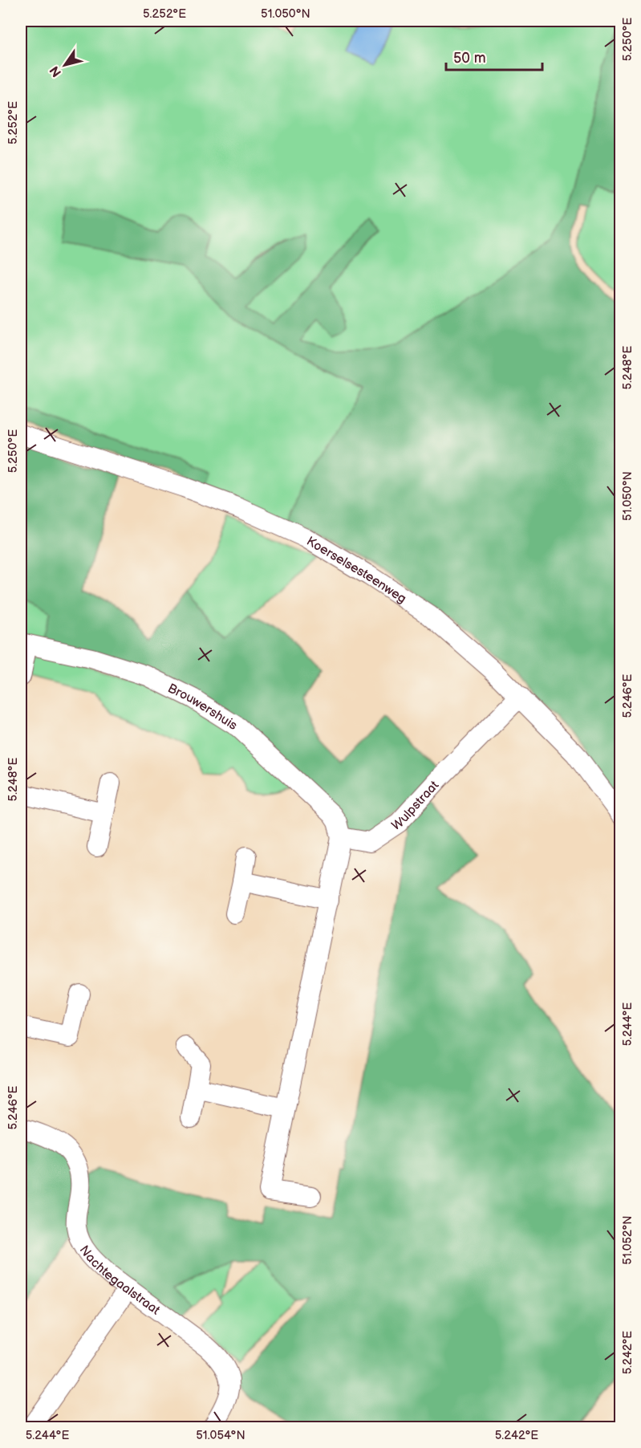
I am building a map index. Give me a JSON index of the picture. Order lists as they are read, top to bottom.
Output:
{
  "streets": {
    "street": [
      "Koerselsesteenweg",
      "Brouwershuis",
      "Wulpstraat",
      "Nachtegaalstraat"
    ]
  },
  "crossings": [
    ["Koerselsesteenweg", "Wulpstraat"],
    ["Brouwershuis", "Wulpstraat"]
  ],
  "scale_bar": "50 m",
  "north": "bottom left",
  "coordinates": [
    "5.252°E",
    "51.050°N",
    "5.250°E",
    "5.248°E",
    "5.246°E",
    "5.244°E",
    "51.052°N",
    "5.242°E",
    "51.054°N"
  ]
}
